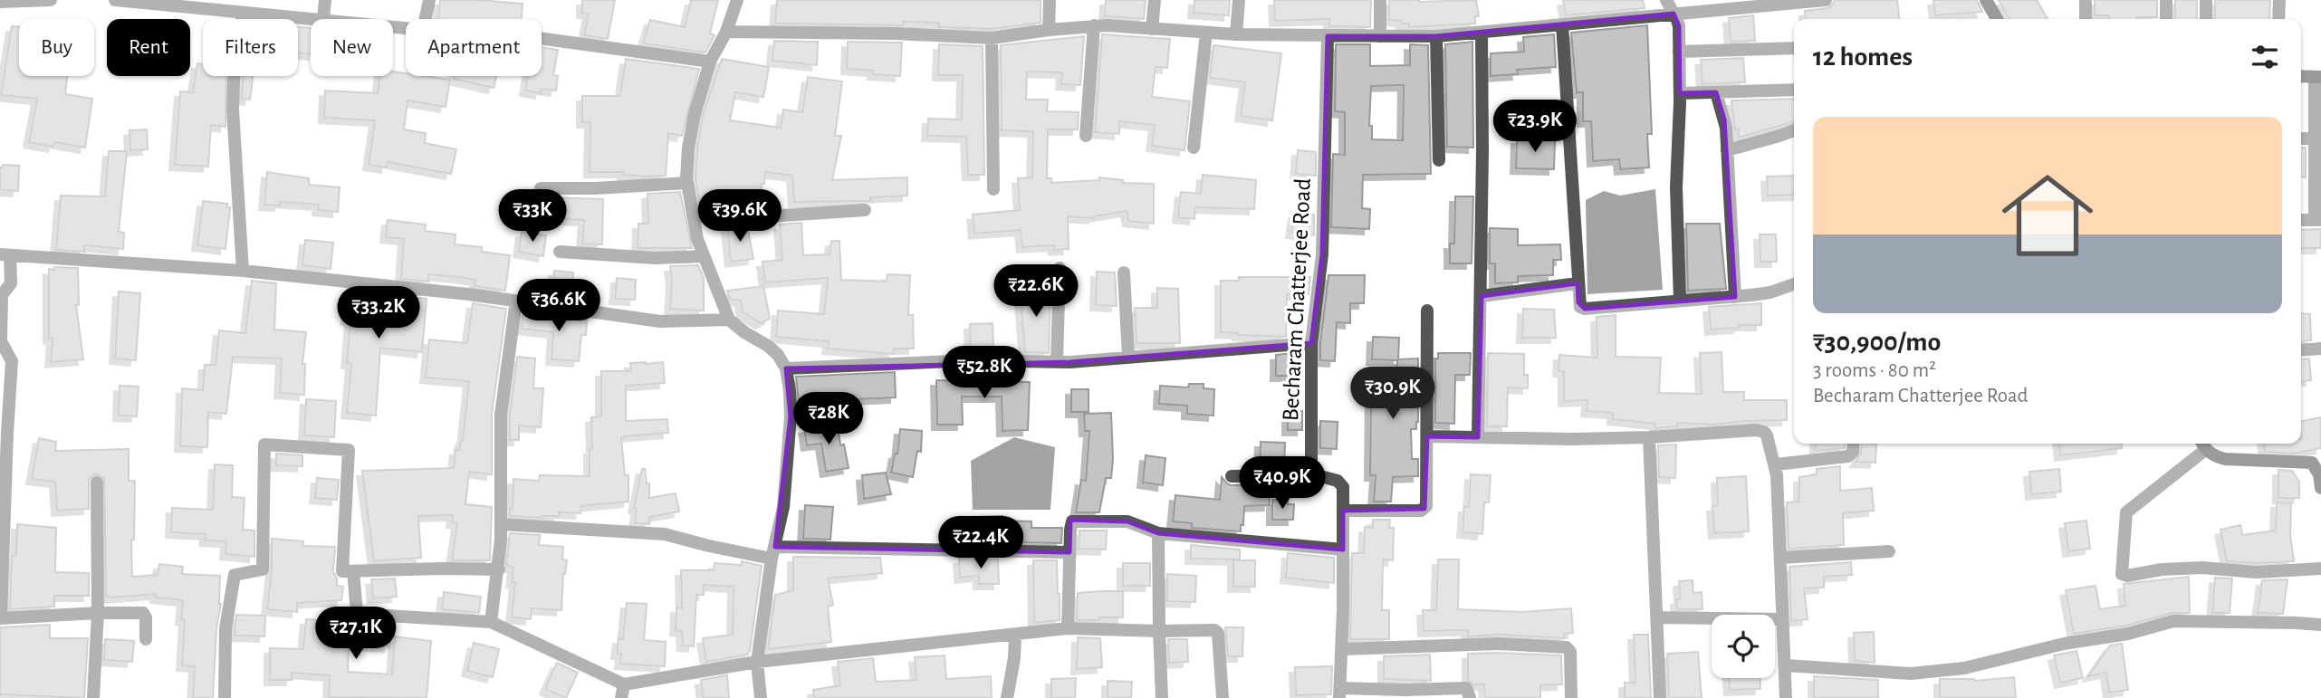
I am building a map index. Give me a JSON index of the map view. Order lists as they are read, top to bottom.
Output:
{
  "streets": {
    "street": ["Becharam Chatterjee Road"]
  },
  "page": {
    "chip": [
      "Buy",
      "Rent",
      "Filters",
      "New",
      "Apartment"
    ],
    "heading": "12 homes",
    "list": [
      {
        "name": "₹30,900/mo",
        "note": "3 rooms · 80 m² · Becharam Chatterjee Road"
      }
    ],
    "price": [
      "₹23.9K",
      "₹33K",
      "₹39.6K",
      "₹22.6K",
      "₹36.6K",
      "₹33.2K",
      "₹52.8K",
      "₹30.9K",
      "₹28K",
      "₹40.9K",
      "₹22.4K",
      "₹27.1K"
    ]
  }
}
